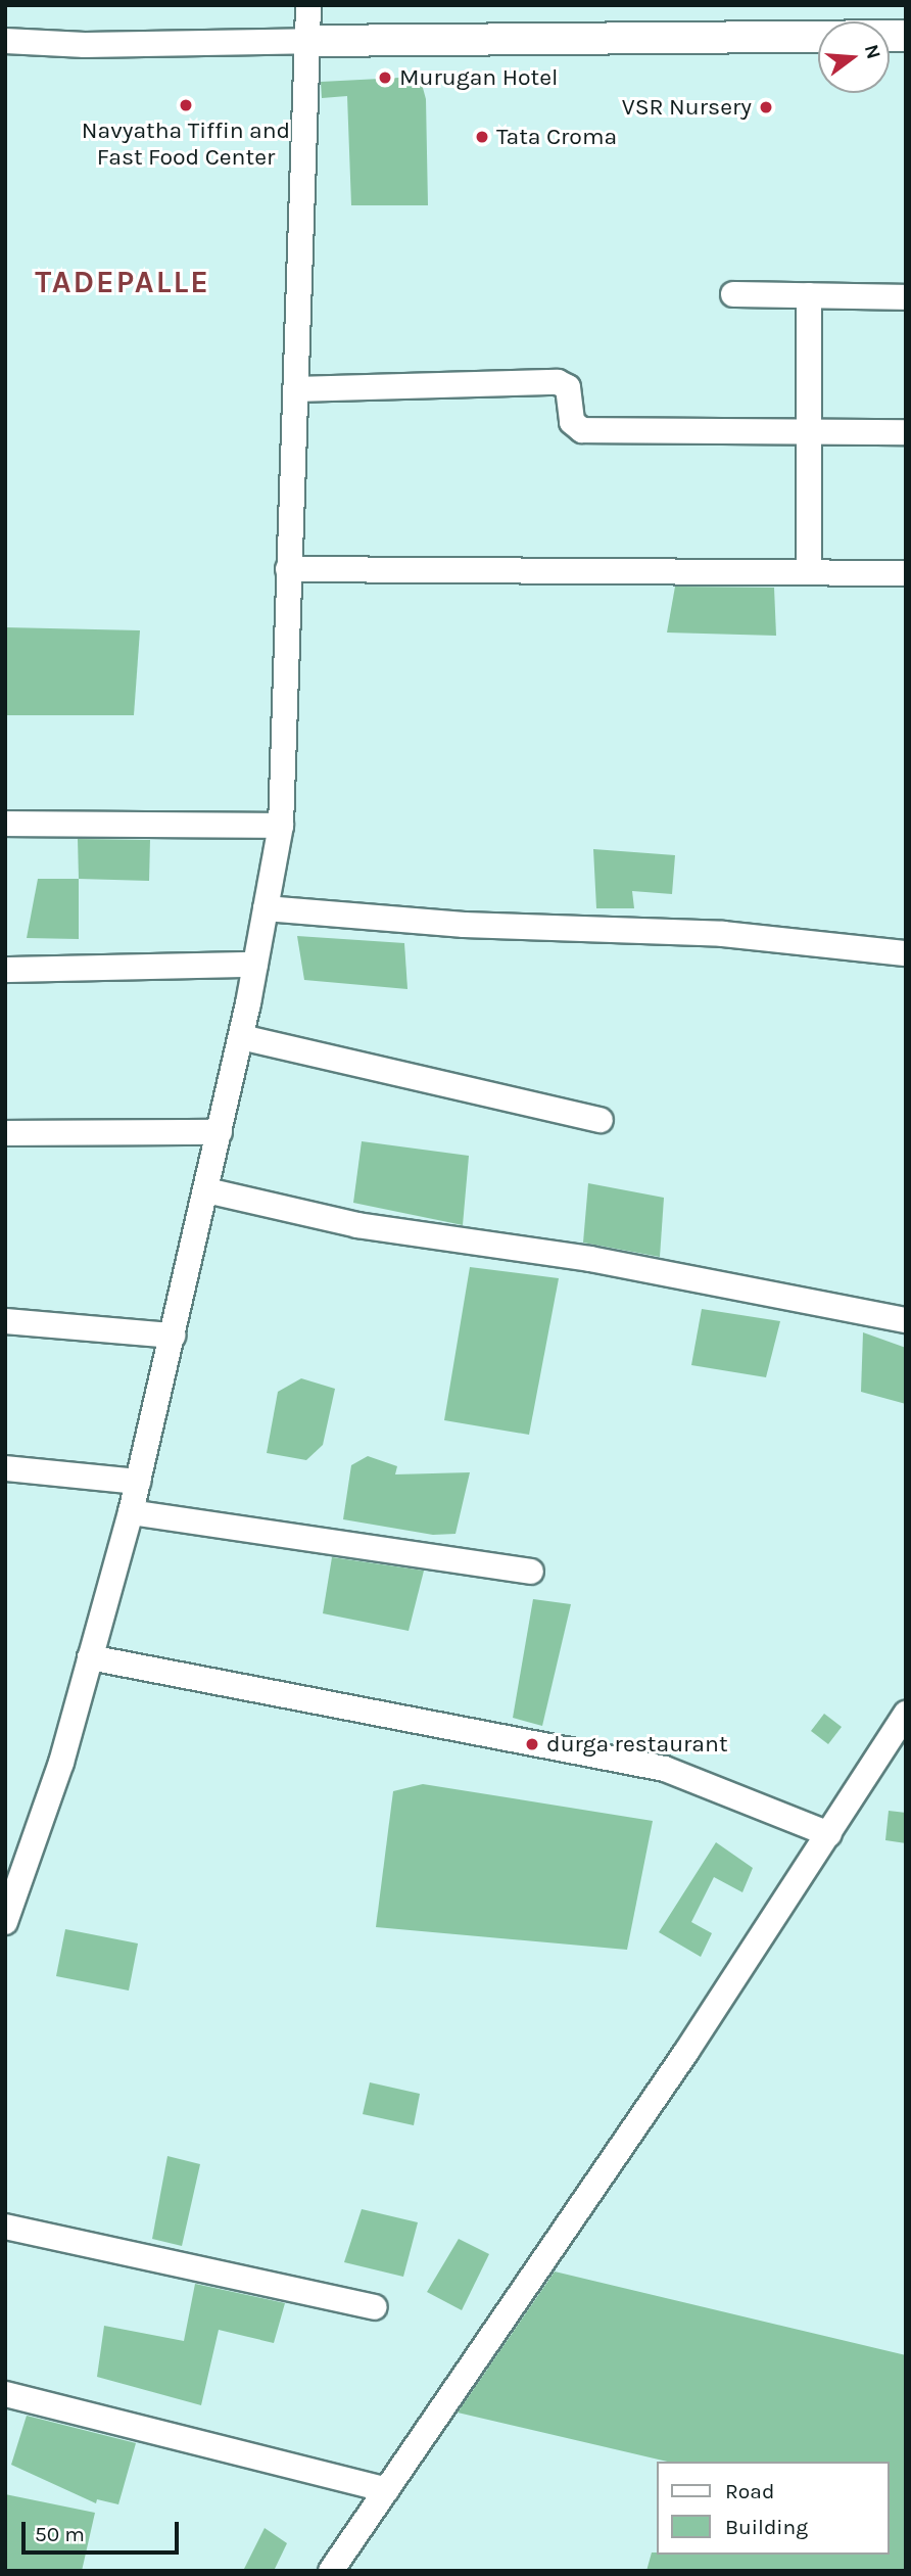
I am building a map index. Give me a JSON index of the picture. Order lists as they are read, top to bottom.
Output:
{
  "districts": ["TADEPALLE"],
  "places": [
    "Murugan Hotel",
    "Navyatha Tiffin and Fast Food Center",
    "VSR Nursery",
    "Tata Croma",
    "durga restaurant"
  ],
  "legend": ["Road", "Building"],
  "scale_bar": "50 m",
  "north": "right"
}
